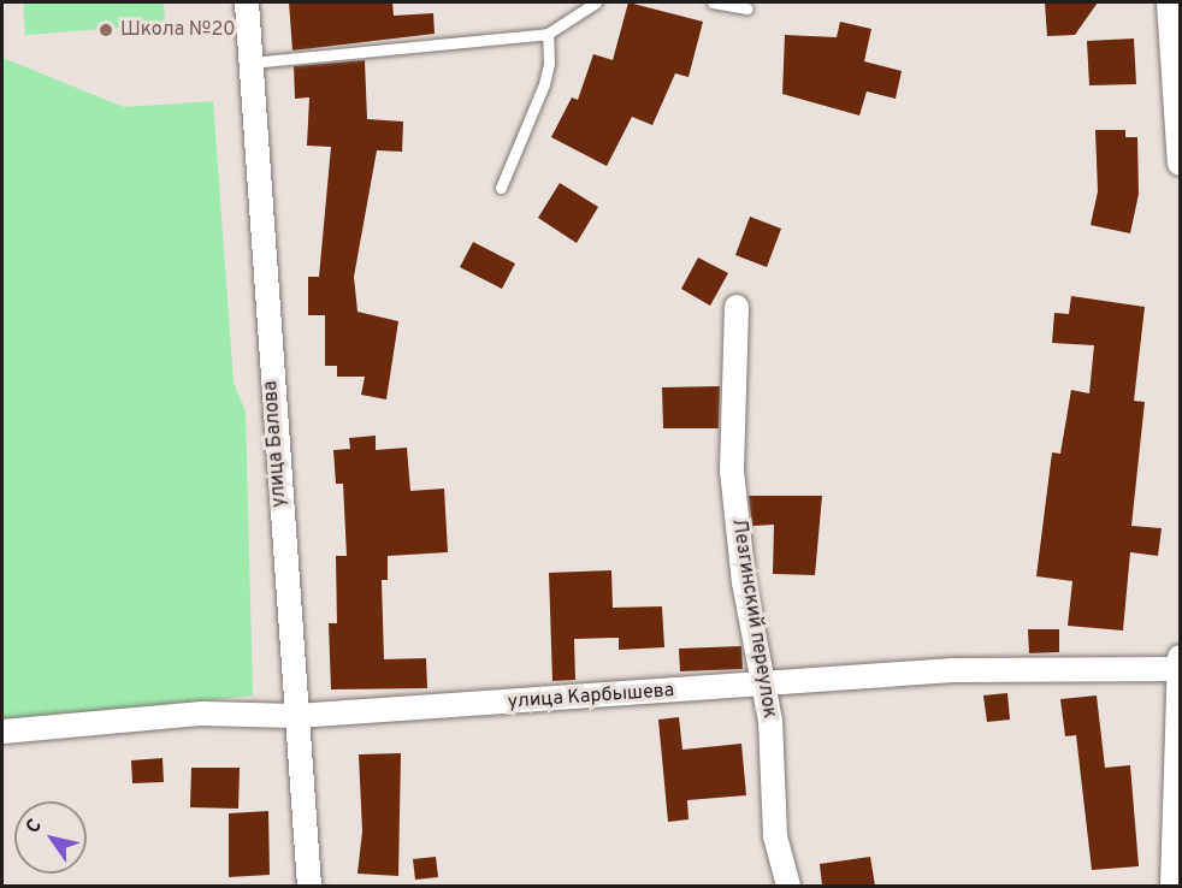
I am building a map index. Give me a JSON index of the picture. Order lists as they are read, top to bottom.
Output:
{
  "streets": {
    "street": ["улица Балова", "Лезгинский переулок", "улица Карбышева"]
  },
  "crossings": [
    ["улица Балова", "улица Карбышева"],
    ["Лезгинский переулок", "улица Карбышева"]
  ],
  "places": ["Школа №20"],
  "north": "top left"
}
